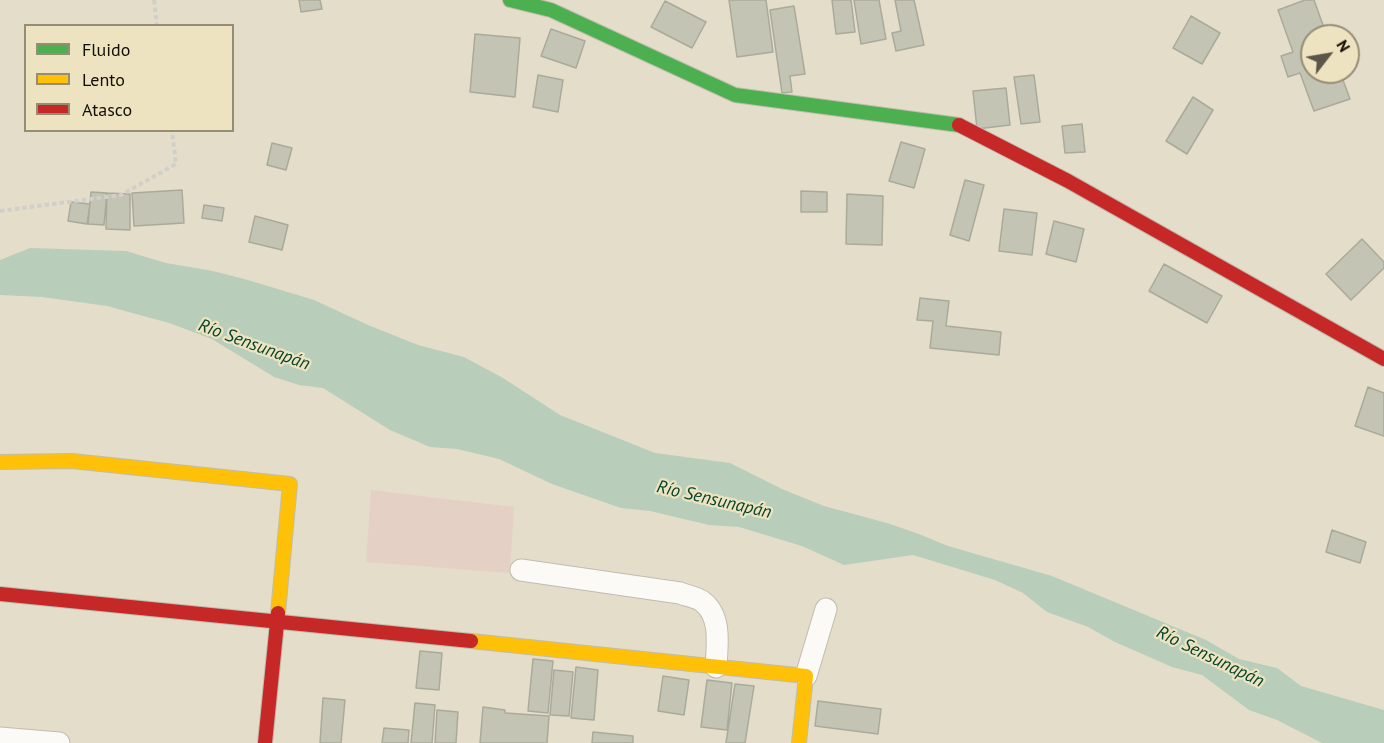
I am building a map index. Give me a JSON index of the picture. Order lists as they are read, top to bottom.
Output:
{
  "water": ["Río Sensunapán"],
  "legend": ["Fluido", "Lento", "Atasco"],
  "north": "top right"
}
